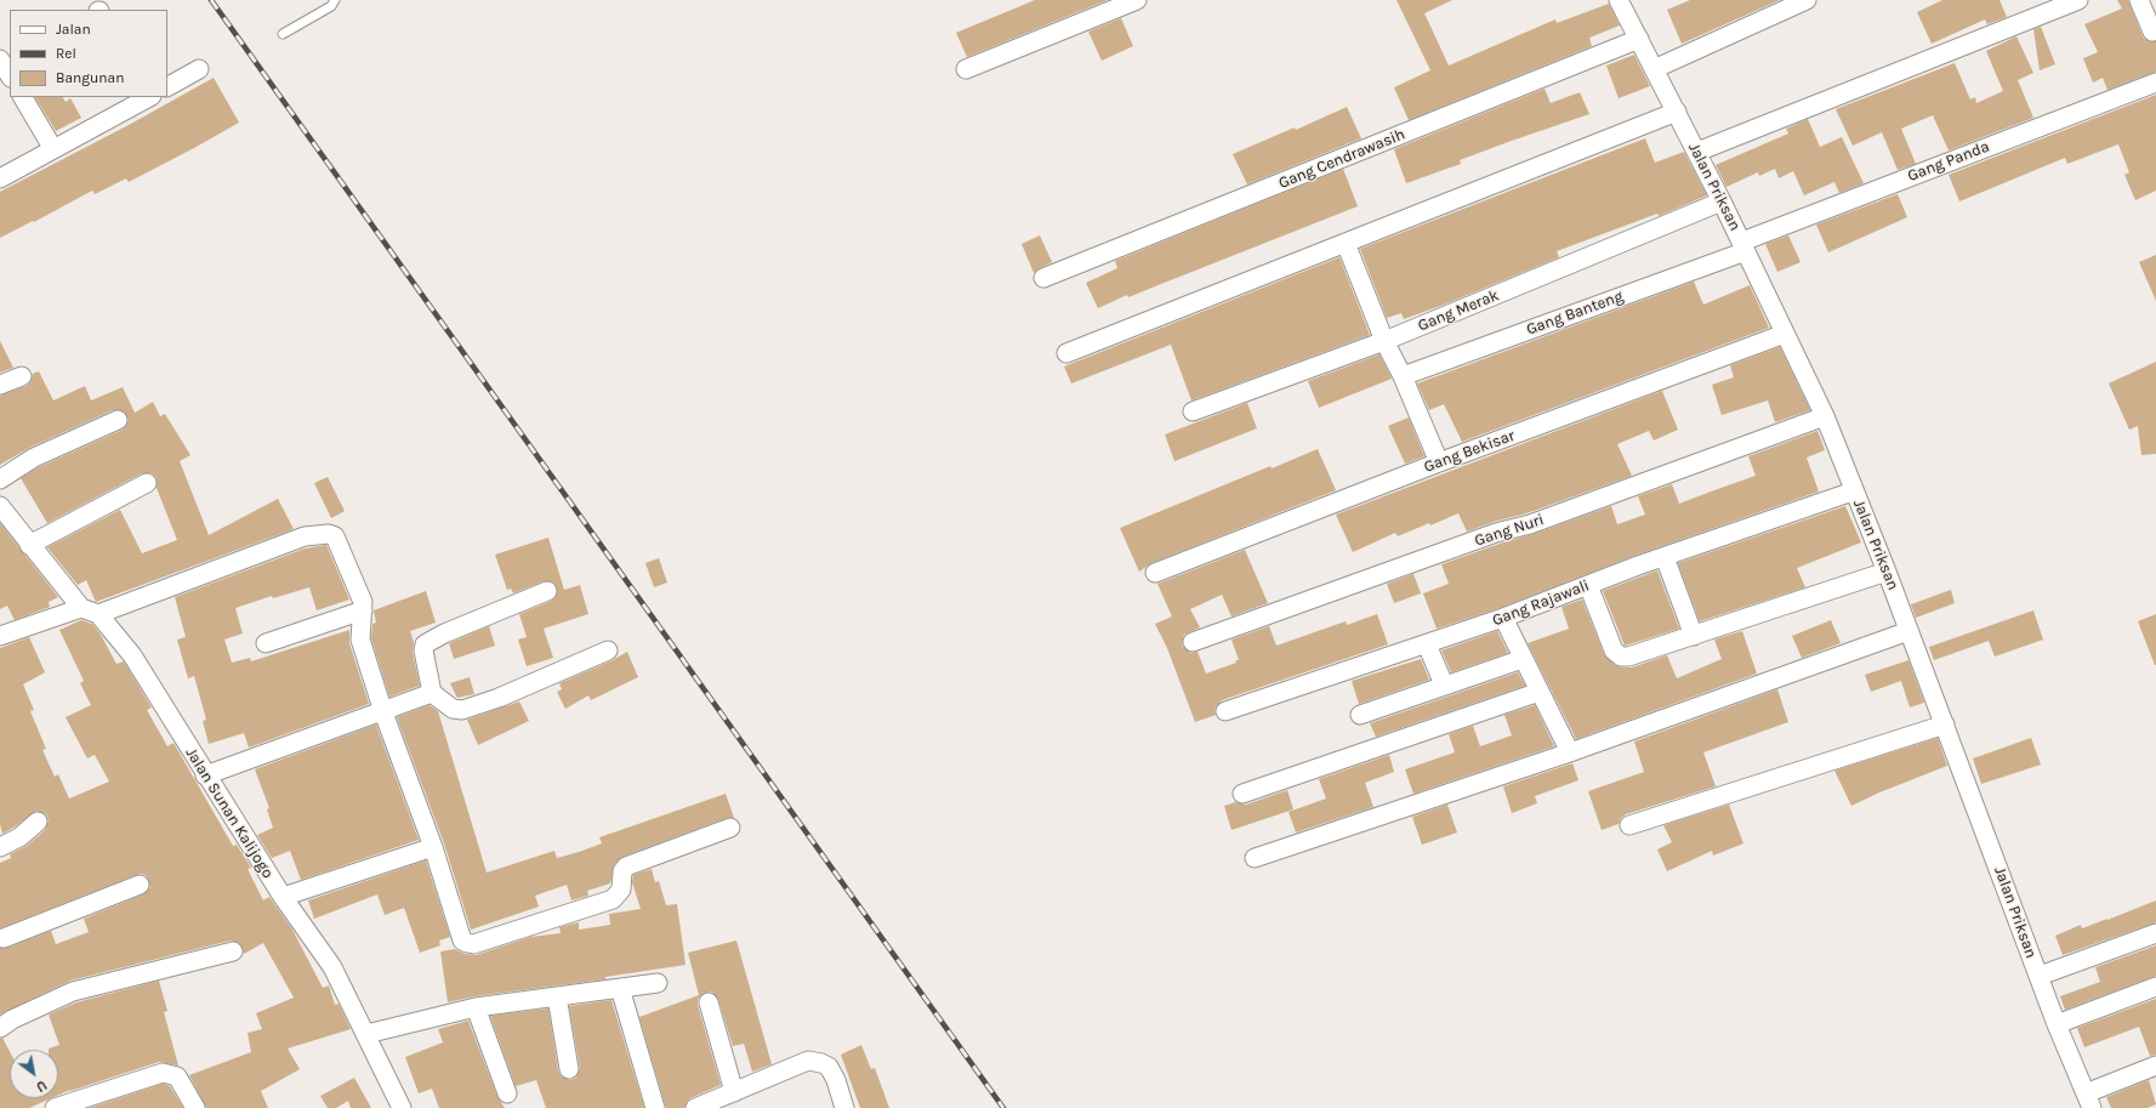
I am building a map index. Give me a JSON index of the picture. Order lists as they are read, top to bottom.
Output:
{
  "streets": {
    "street": [
      "Gang Cendrawasih",
      "Gang Panda",
      "Jalan Priksan",
      "Gang Merak",
      "Gang Banteng",
      "Gang Bekisar",
      "Gang Nuri",
      "Gang Rajawali",
      "Jalan Sunan Kalijogo"
    ]
  },
  "crossings": [
    ["Gang Cendrawasih", "Jalan Priksan"],
    ["Gang Panda", "Jalan Priksan"],
    ["Gang Panda", "Gang Banteng"],
    ["Jalan Priksan", "Gang Merak"],
    ["Jalan Priksan", "Gang Banteng"],
    ["Jalan Priksan", "Gang Bekisar"],
    ["Jalan Priksan", "Gang Nuri"],
    ["Jalan Priksan", "Gang Rajawali"]
  ],
  "legend": ["Jalan", "Rel", "Bangunan"],
  "north": "bottom right"
}
